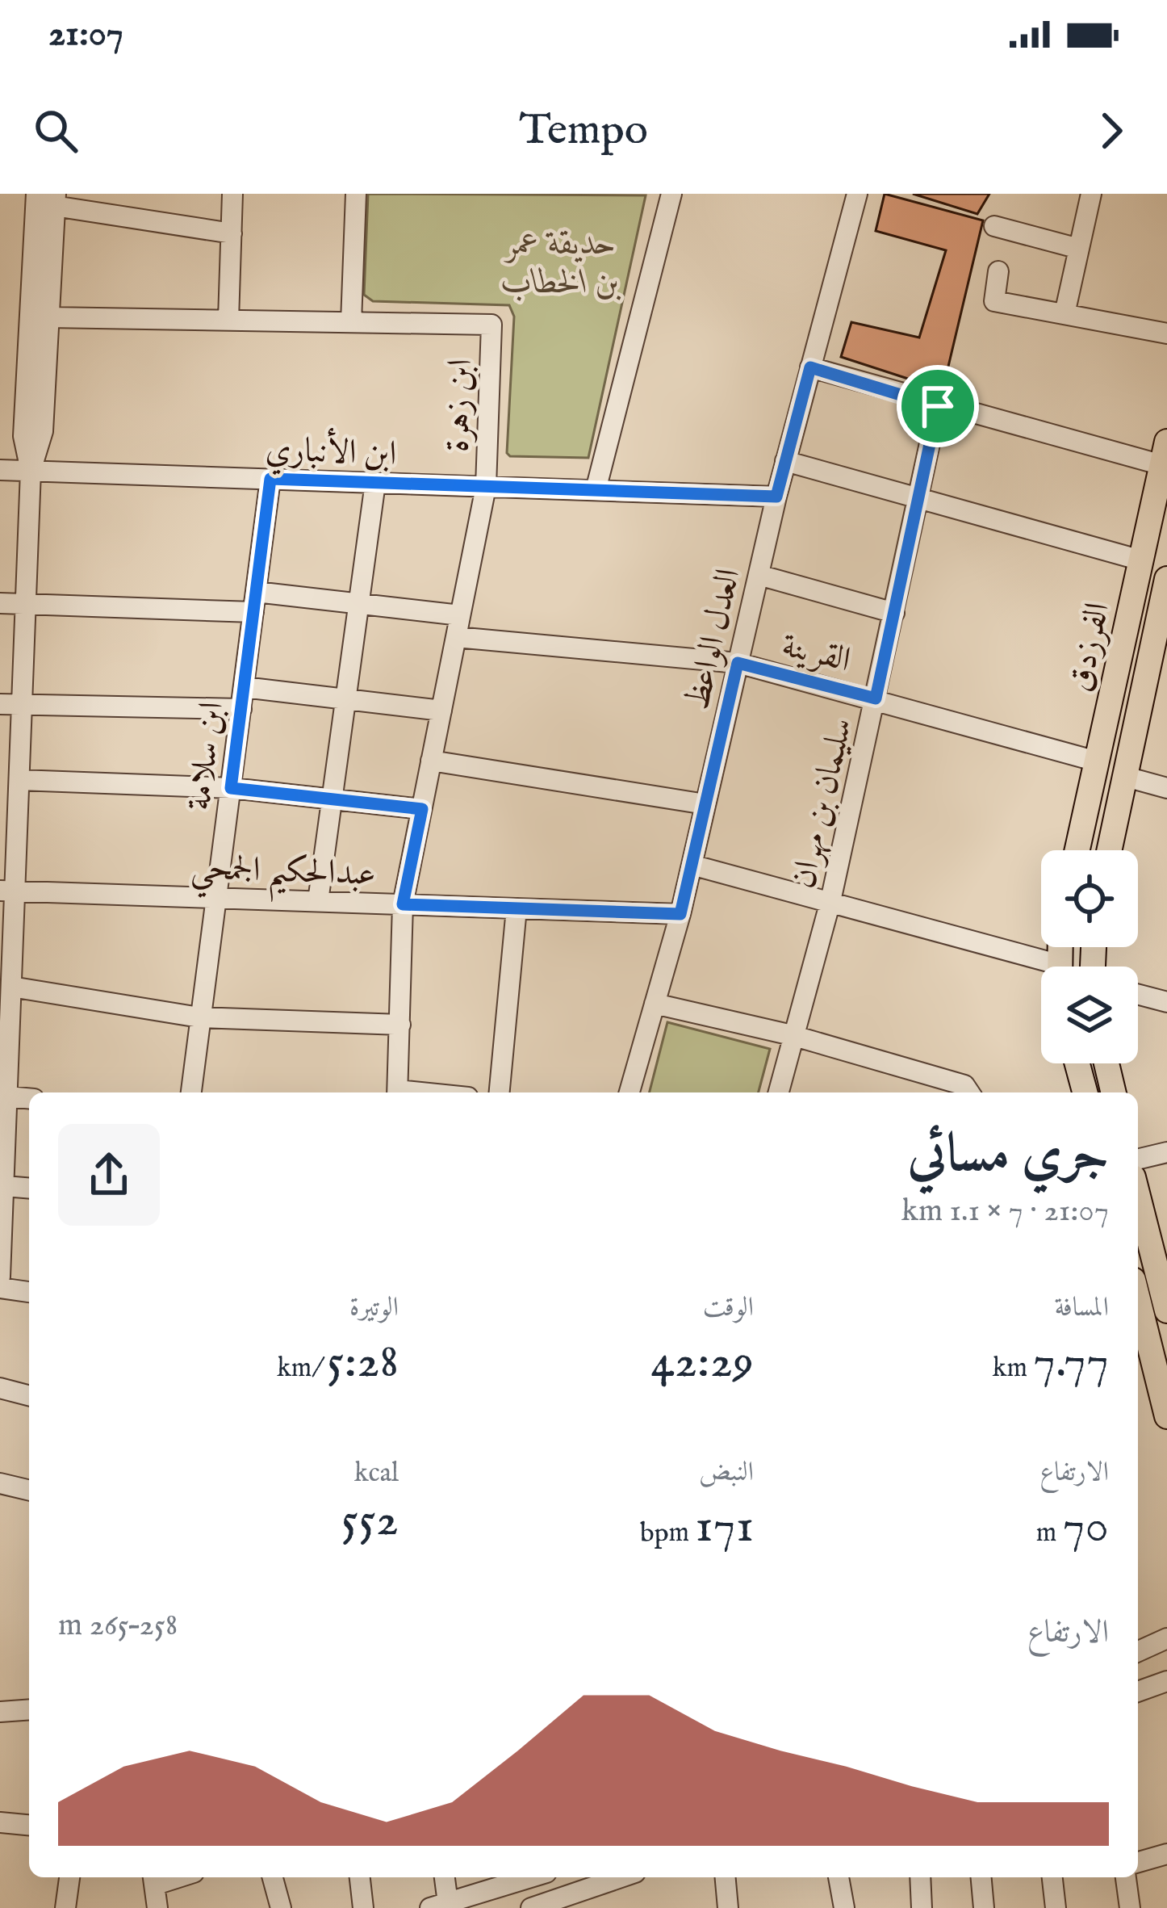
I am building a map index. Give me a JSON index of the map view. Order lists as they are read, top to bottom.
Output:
{
  "streets": {
    "main road": ["الفرزدق"],
    "street": [
      "ابن زهرة",
      "ابن الأنباري",
      "العدل الواعظ",
      "القرينة",
      "ابن سلامة",
      "سليمان بن مهران",
      "عبدالحكيم الجمحي"
    ]
  },
  "crossings": [
    ["ابن زهرة", "ابن الأنباري"],
    ["ابن زهرة", "القرينة"],
    ["ابن زهرة", "عبدالحكيم الجمحي"],
    ["ابن الأنباري", "العدل الواعظ"],
    ["ابن الأنباري", "ابن سلامة"],
    ["العدل الواعظ", "القرينة"],
    ["العدل الواعظ", "عبدالحكيم الجمحي"],
    ["الفرزدق", "القرينة"],
    ["القرينة", "سليمان بن مهران"],
    ["ابن سلامة", "عبدالحكيم الجمحي"]
  ],
  "parks": ["حديقة عمر بن الخطاب"],
  "page": {
    "status": "21:07",
    "header": "Tempo",
    "heading": ["جري مسائي", "21:07 · 7 × 1.1 km"],
    "stats": [
      ["المسافة", "7.77 km"],
      ["الوقت", "42:29"],
      ["الوتيرة", "5:28 /km"],
      ["الارتفاع", "70 m"],
      ["النبض", "171 bpm"],
      ["kcal", "552"]
    ],
    "chart": ["الارتفاع", "258–265 m"]
  }
}
